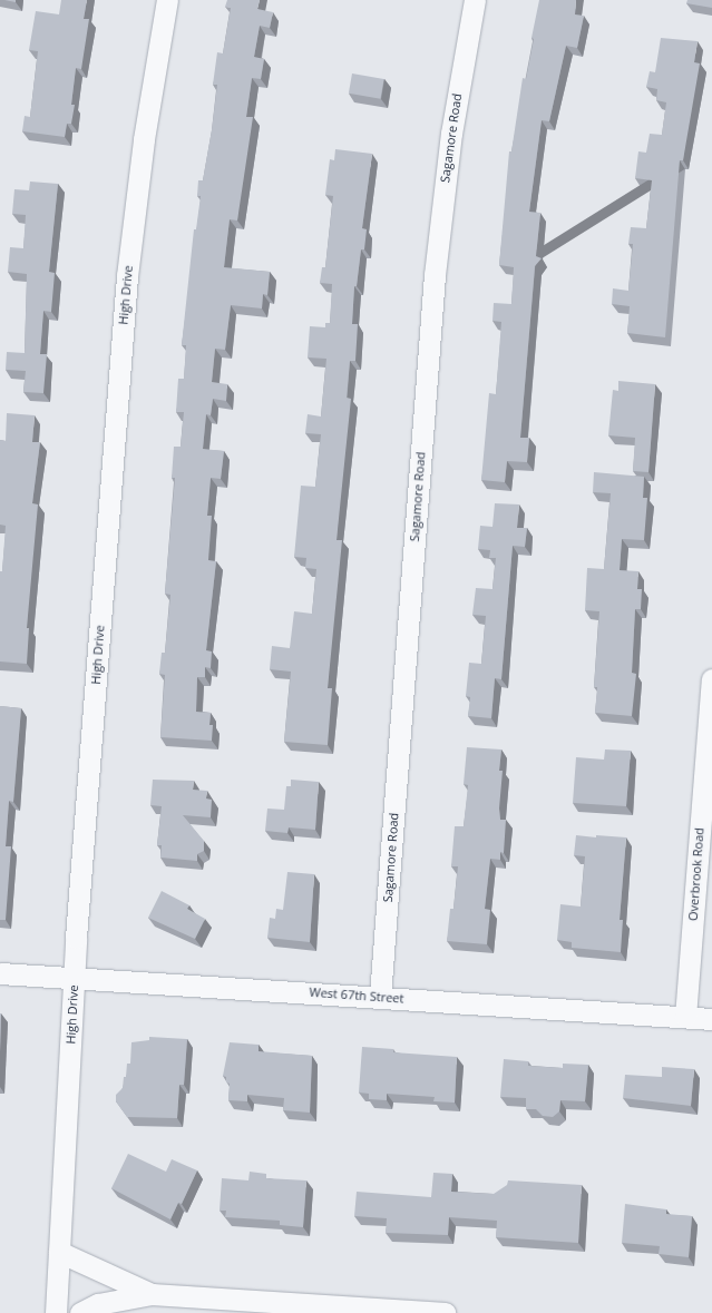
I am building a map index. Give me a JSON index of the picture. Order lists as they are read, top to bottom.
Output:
{
  "streets": {
    "street": [
      "Sagamore Road",
      "High Drive",
      "Overbrook Road",
      "West 67th Street"
    ]
  },
  "crossings": [
    ["Sagamore Road", "West 67th Street"],
    ["High Drive", "West 67th Street"],
    ["Overbrook Road", "West 67th Street"]
  ]
}
